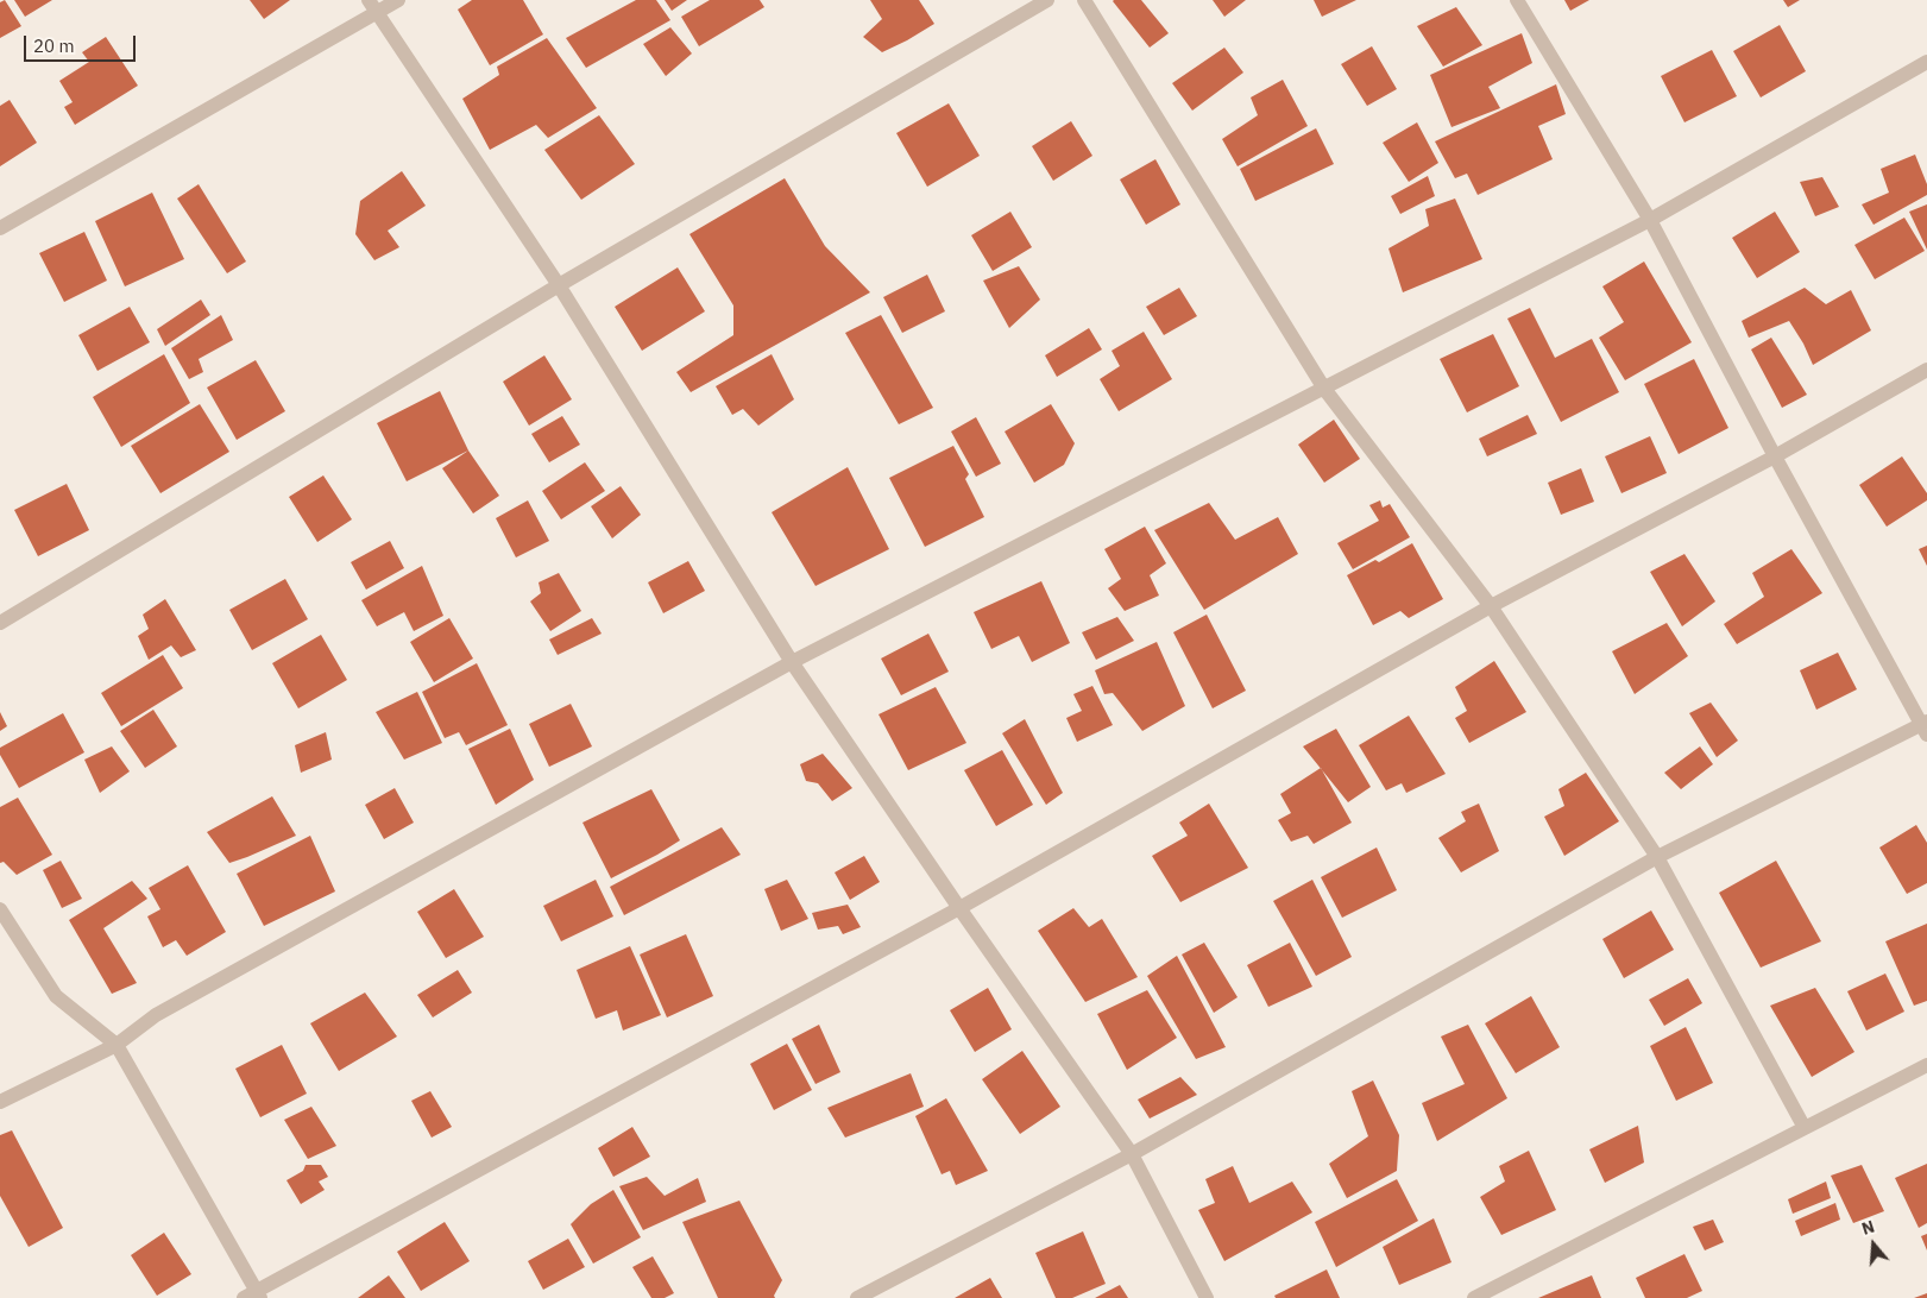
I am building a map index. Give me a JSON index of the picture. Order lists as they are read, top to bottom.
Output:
{
  "scale_bar": "20 m",
  "north": "top"
}
